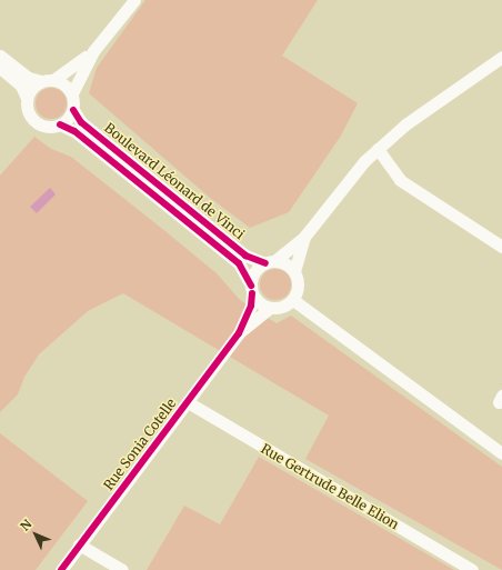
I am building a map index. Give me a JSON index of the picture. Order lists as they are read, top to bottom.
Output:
{
  "streets": {
    "street": ["Boulevard Léonard de Vinci", "Rue Sonia Cotelle", "Rue Gertrude Belle Elion"]
  },
  "crossings": [
    ["Rue Sonia Cotelle", "Rue Gertrude Belle Elion"]
  ],
  "north": "top left"
}
